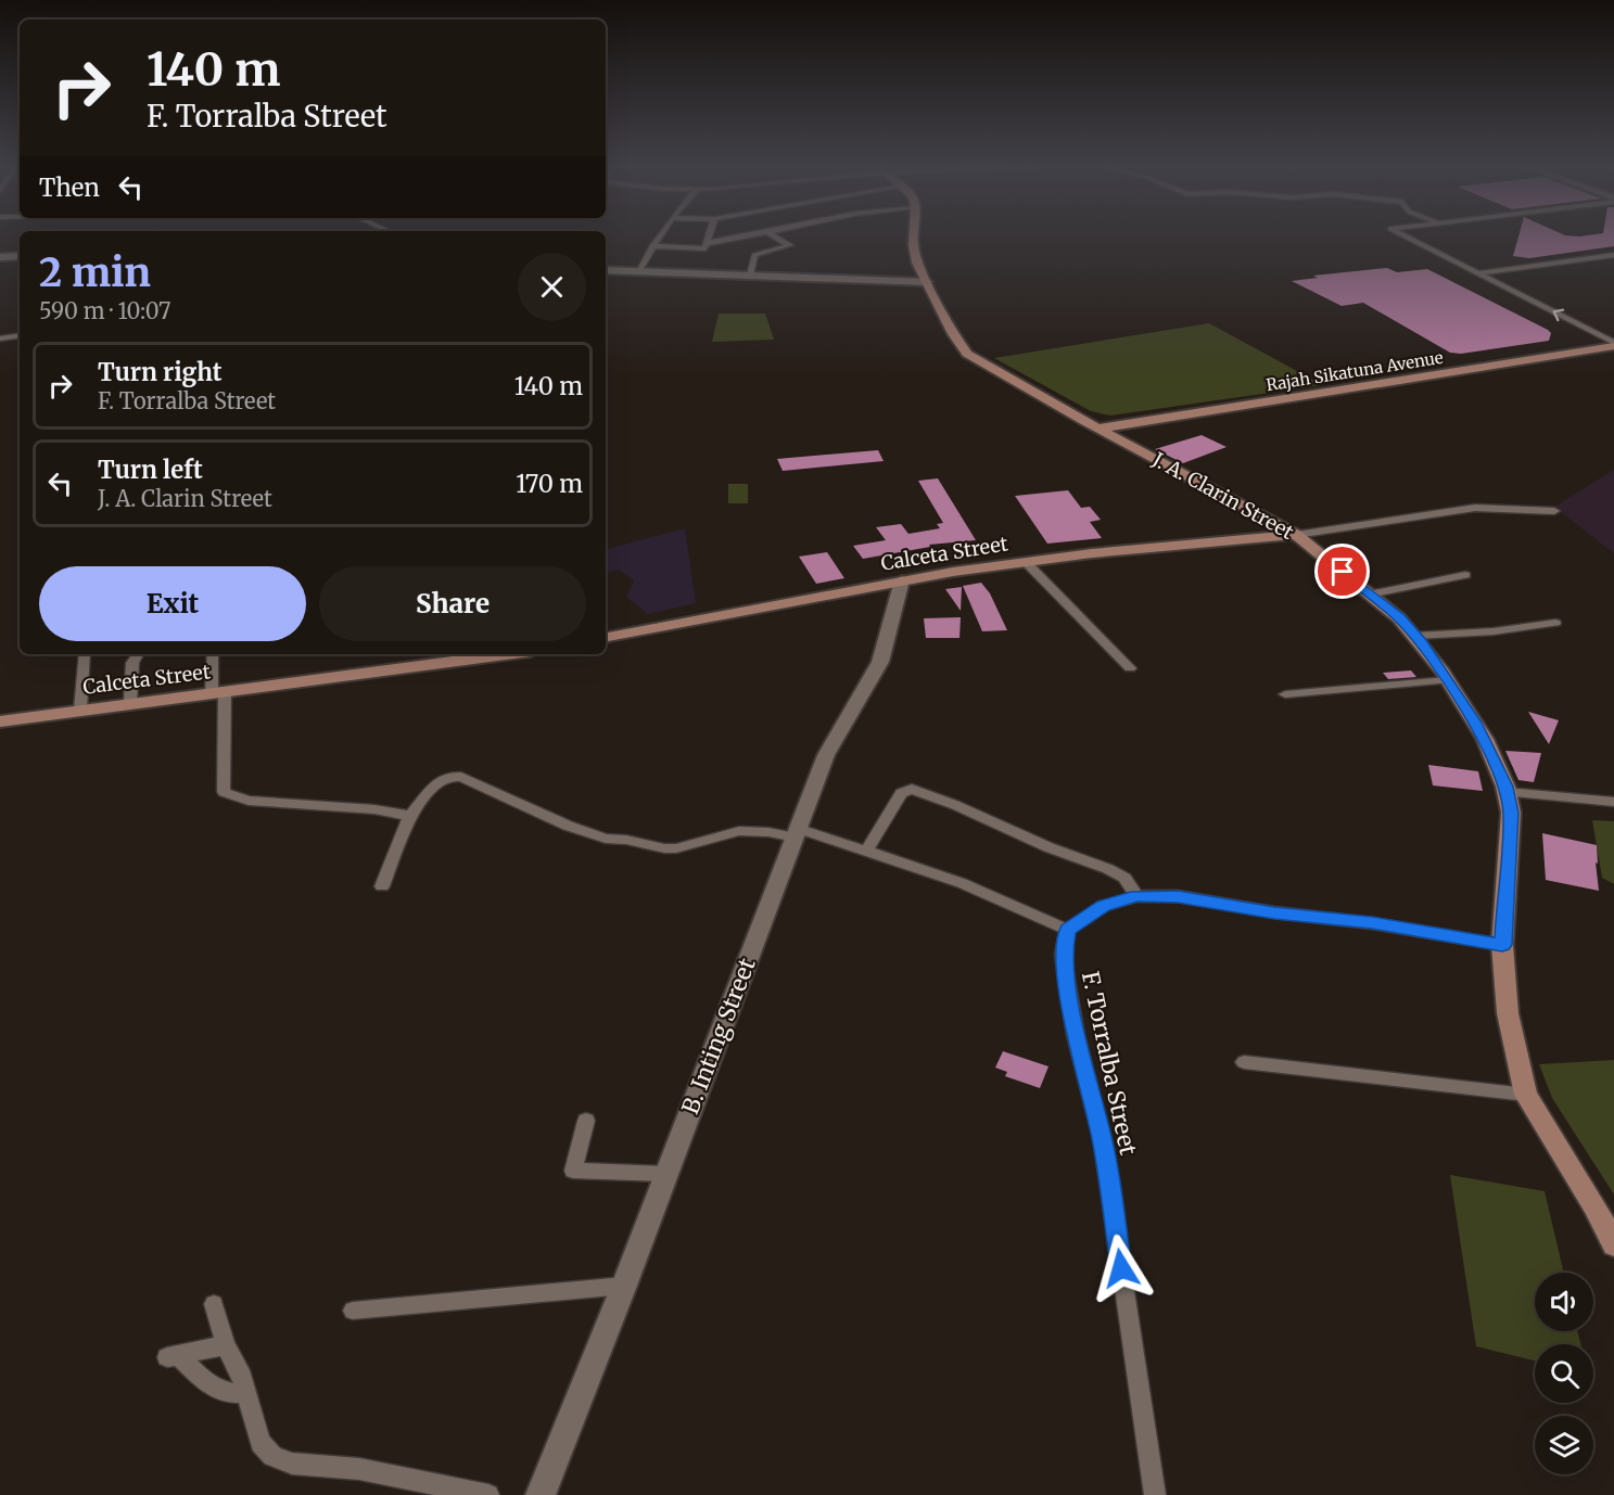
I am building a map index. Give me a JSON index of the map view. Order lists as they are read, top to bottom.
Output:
{
  "streets": {
    "main road": ["Rajah Sikatuna Avenue", "J. A. Clarin Street", "Calceta Street"],
    "street": ["B. Inting Street", "F. Torralba Street"]
  },
  "crossings": [
    ["Rajah Sikatuna Avenue", "J. A. Clarin Street"],
    ["J. A. Clarin Street", "Calceta Street"],
    ["Calceta Street", "B. Inting Street"]
  ],
  "page": {
    "turn": ["140 m", "F. Torralba Street"],
    "then": "Then",
    "heading": ["2 min", "590 m · 10:07"],
    "list": [
      {
        "name": "Turn right",
        "note": "F. Torralba Street",
        "value": "140 m"
      },
      {
        "name": "Turn left",
        "note": "J. A. Clarin Street",
        "value": "170 m"
      }
    ],
    "buttons": ["Exit", "Share"]
  }
}
